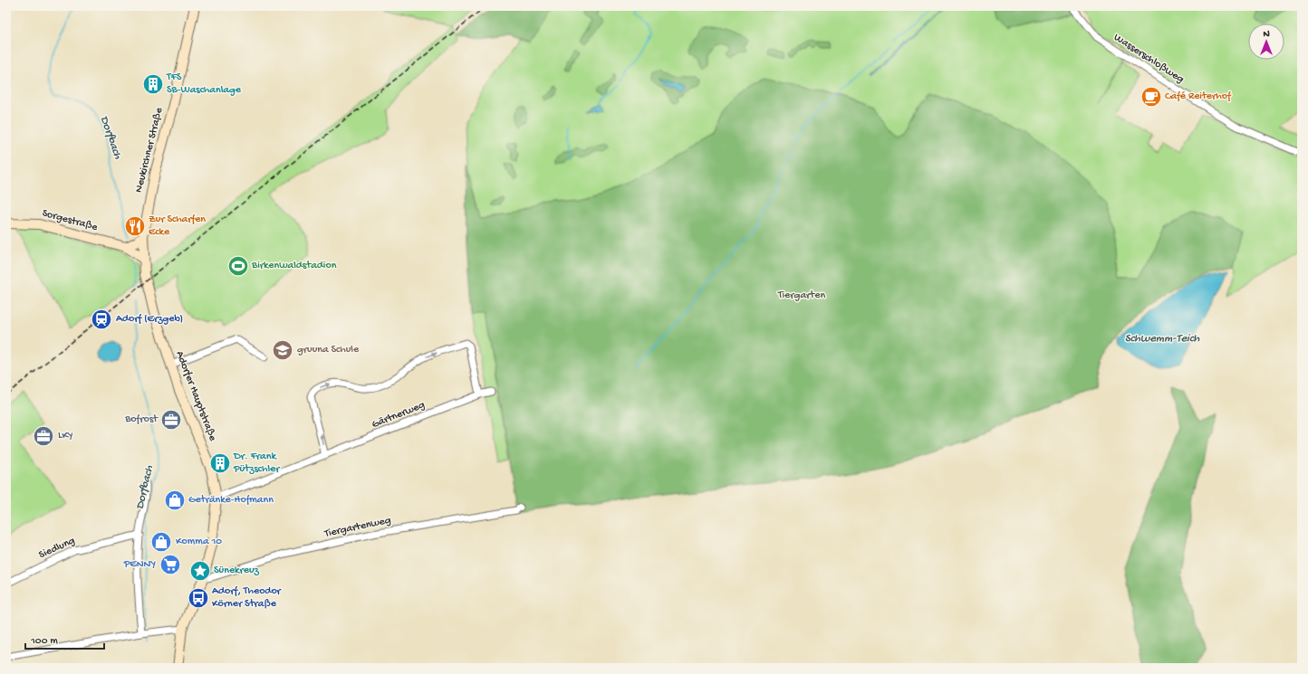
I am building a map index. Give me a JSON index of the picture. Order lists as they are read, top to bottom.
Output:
{
  "streets": {
    "street": [
      "Wasserschloßweg",
      "Neukirchner Straße",
      "Sorgestraße",
      "Adorfer Hauptstraße",
      "Gärtnerweg",
      "Tiergartenweg",
      "Siedlung"
    ]
  },
  "crossings": [
    ["Neukirchner Straße", "Adorfer Hauptstraße"],
    ["Sorgestraße", "Adorfer Hauptstraße"],
    ["Adorfer Hauptstraße", "Gärtnerweg"],
    ["Adorfer Hauptstraße", "Tiergartenweg"]
  ],
  "water": ["Dorfbach", "Schwemm-Teich"],
  "parks": ["Tiergarten"],
  "places": {
    "building": ["TFS SB-Waschanlage", "Dr. Frank Pützschler"],
    "cafe": ["Café Reiterhof"],
    "restaurant": ["Zur Scharfen Ecke"],
    "sports": ["Birkenwaldstadion"],
    "station": ["Adorf (Erzgeb)"],
    "school or university": ["gruuna Schule"],
    "office": ["Bofrost", "LKY"],
    "shop": ["Getränke-Hofmann", "Komma 10"],
    "supermarket": ["PENNY"],
    "place": ["Sünekreuz"],
    "bus stop": ["Adorf, Theodor Körner Straße"]
  },
  "scale_bar": "100 m",
  "north": "top"
}
